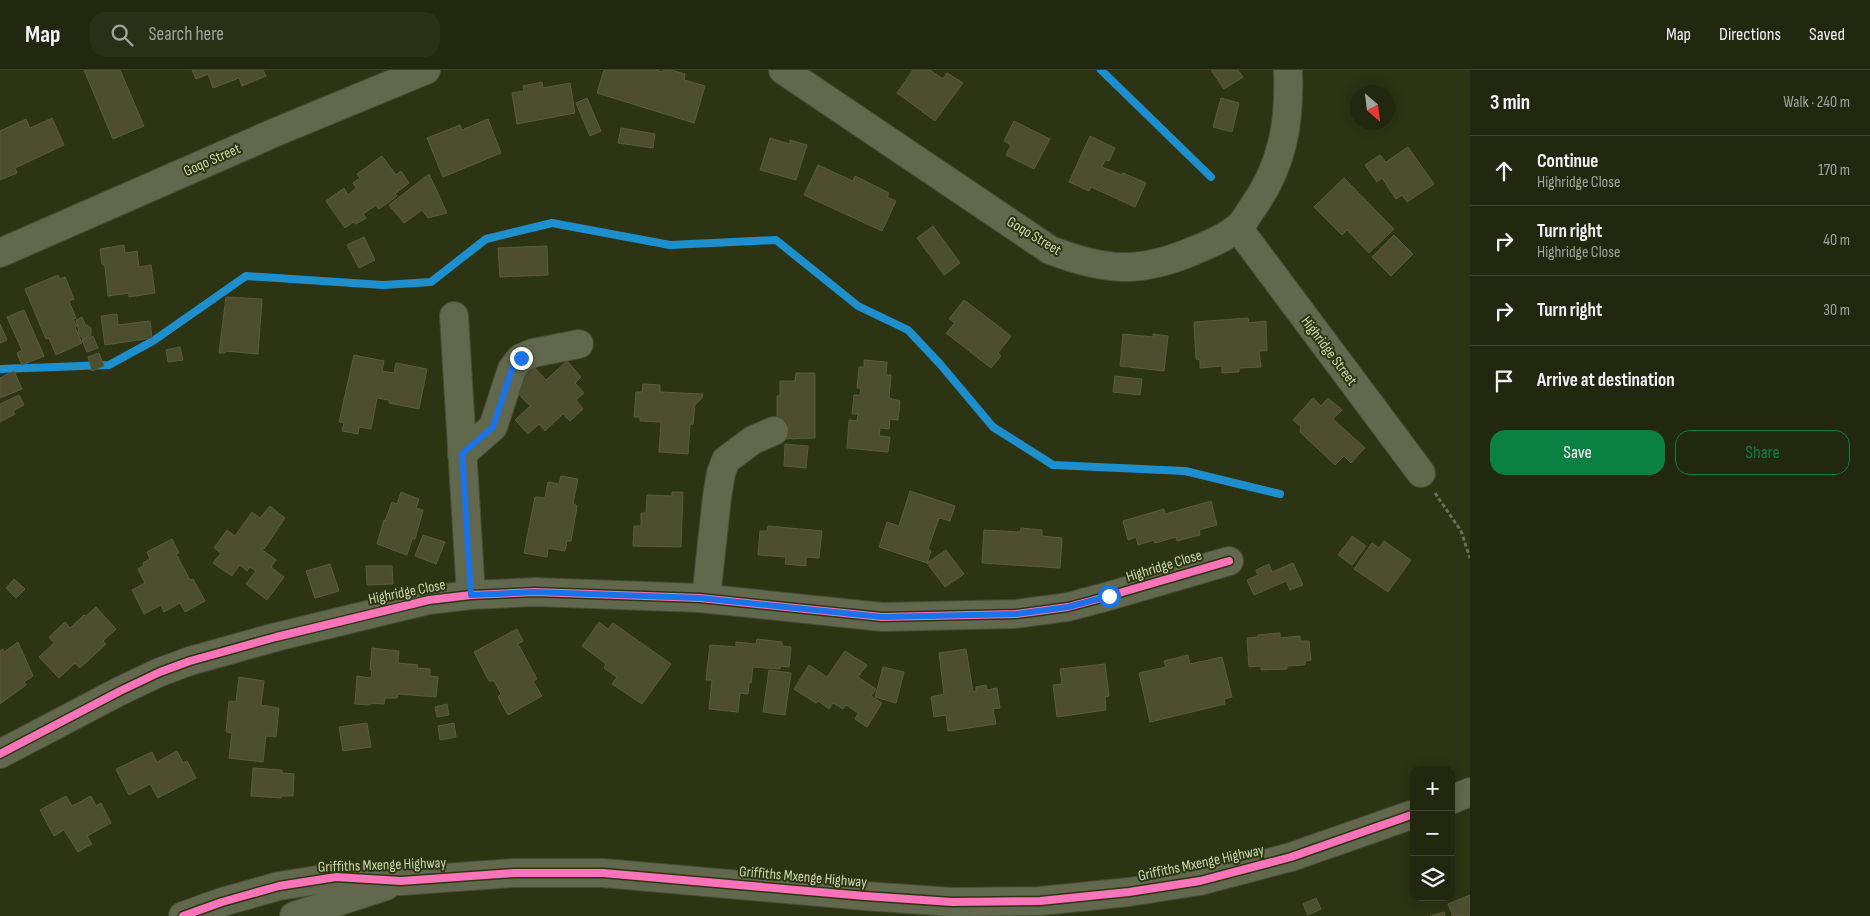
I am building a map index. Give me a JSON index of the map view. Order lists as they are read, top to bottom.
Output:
{
  "streets": {
    "street": [
      "Goqo Street",
      "Highridge Street",
      "Highridge Close",
      "Griffiths Mxenge Highway"
    ]
  },
  "crossings": [
    ["Goqo Street", "Highridge Street"]
  ],
  "north": "bottom right",
  "page": {
    "header": "Map",
    "search": "Search here",
    "nav": ["Map", "Directions", "Saved"],
    "heading": ["3 min", "Walk · 240 m"],
    "list": [
      ["Continue", "Highridge Close", "170 m"],
      ["Turn right", "Highridge Close", "40 m"],
      ["Turn right", "30 m"],
      "Arrive at destination"
    ],
    "buttons": ["Save", "Share"],
    "map_buttons": ["+", "−"]
  }
}
